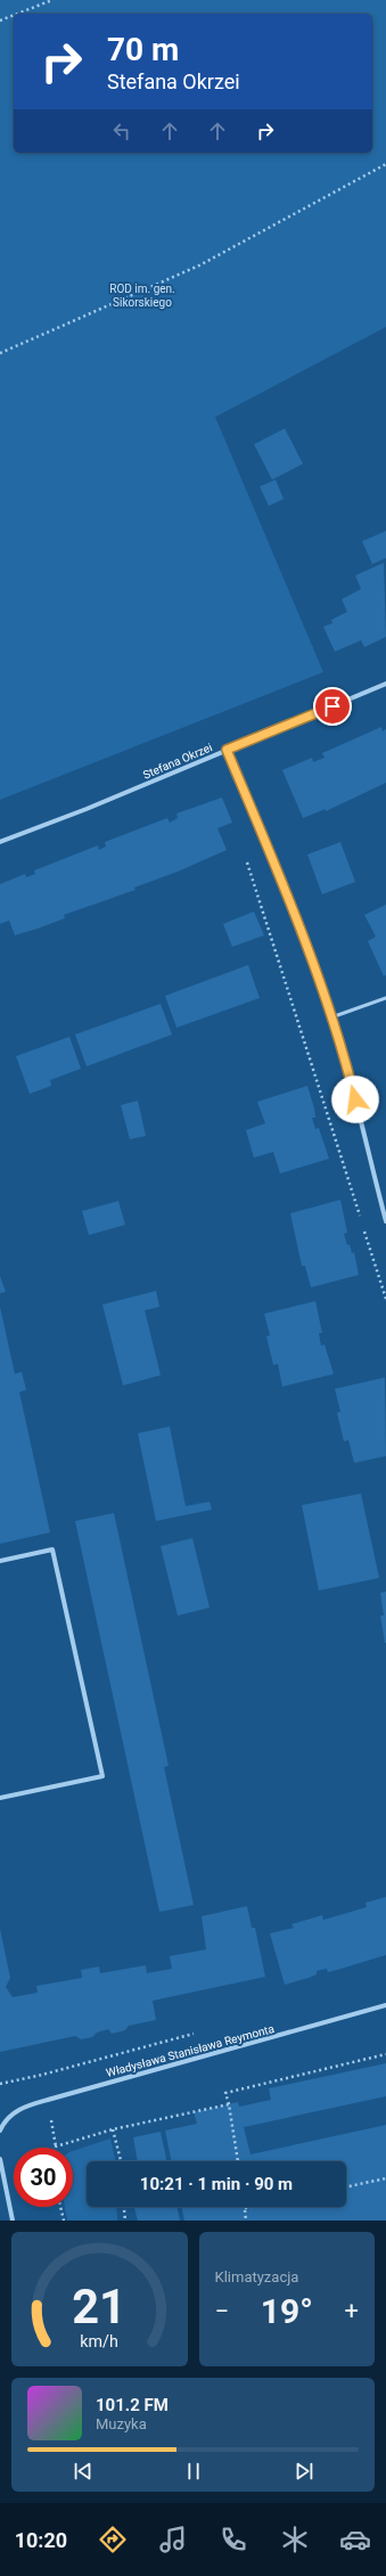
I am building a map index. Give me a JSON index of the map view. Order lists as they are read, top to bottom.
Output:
{
  "streets": {
    "street": ["Stefana Okrzei", "Władysława Stanisława Reymonta"]
  },
  "parks": ["ROD im. gen. Sikorskiego"],
  "page": {
    "turn": ["70 m", "Stefana Okrzei"],
    "limit": "30",
    "trip": "10:21 · 1 min · 90 m",
    "tile": "Klimatyzacja",
    "heat": ["−", "19°", "+"],
    "song": ["101.2 FM", "Muzyka"],
    "tabs": "10:20",
    "gauge": ["21", "km/h"]
  }
}
